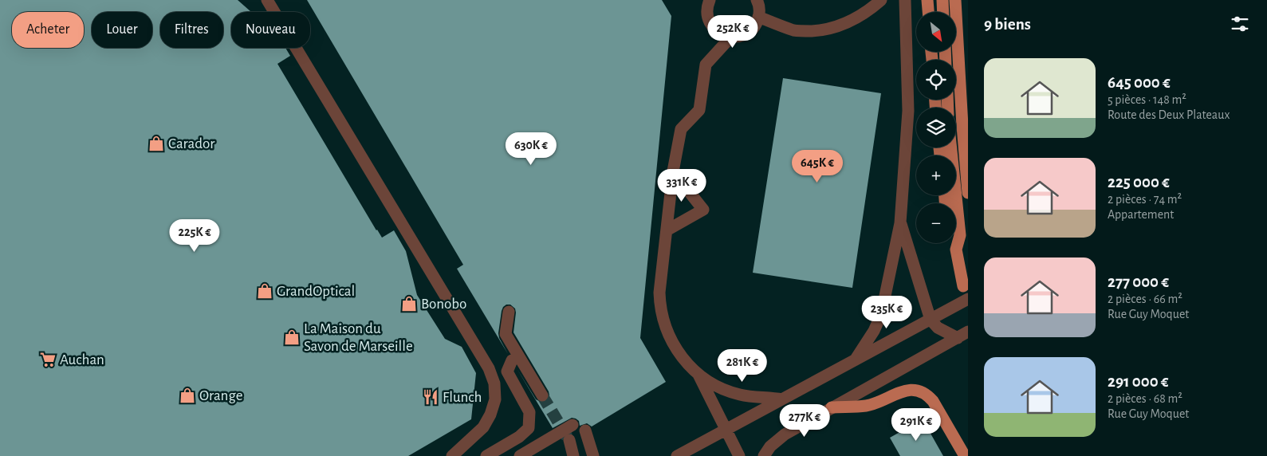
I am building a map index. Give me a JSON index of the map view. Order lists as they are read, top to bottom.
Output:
{
  "places": {
    "shop": [
      "Carador",
      "GrandOptical",
      "Bonobo",
      "La Maison du Savon de Marseille",
      "Orange"
    ],
    "supermarket": ["Auchan"],
    "restaurant": ["Flunch"]
  },
  "north": "bottom right",
  "page": {
    "heading": "9 biens",
    "map_buttons": ["+", "−"],
    "chip": [
      "Acheter",
      "Louer",
      "Filtres",
      "Nouveau"
    ],
    "price": [
      "252K €",
      "630K €",
      "645K €",
      "331K €",
      "225K €",
      "235K €",
      "281K €",
      "277K €",
      "291K €"
    ],
    "list": [
      {
        "name": "645 000 €",
        "note": "5 pièces · 148 m² · Route des Deux Plateaux"
      },
      {
        "name": "225 000 €",
        "note": "2 pièces · 74 m² · Appartement"
      },
      {
        "name": "277 000 €",
        "note": "2 pièces · 66 m² · Rue Guy Moquet"
      },
      {
        "name": "291 000 €",
        "note": "2 pièces · 68 m² · Rue Guy Moquet"
      }
    ]
  }
}
